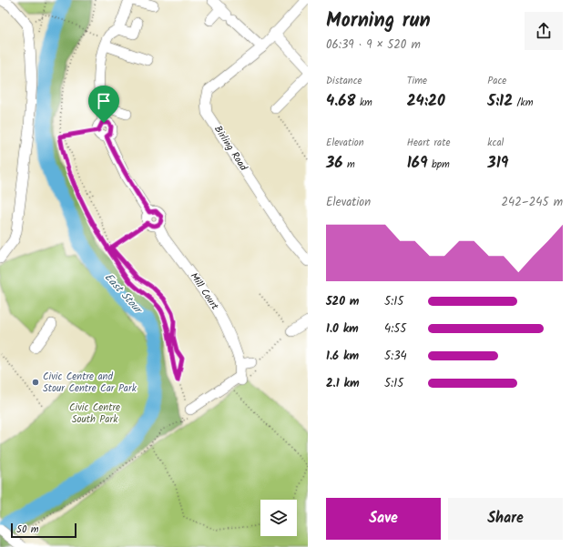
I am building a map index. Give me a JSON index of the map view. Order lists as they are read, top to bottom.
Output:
{
  "streets": {
    "street": ["Birling Road", "Mill Court"]
  },
  "water": ["East Stour"],
  "parks": ["Civic Centre South Park"],
  "places": ["Civic Centre and Stour Centre Car Park"],
  "scale_bar": "50 m",
  "page": {
    "heading": ["Morning run", "06:39 · 9 × 520 m"],
    "stats": [
      ["Distance", "4.68 km"],
      ["Time", "24:20"],
      ["Pace", "5:12 /km"],
      ["Elevation", "36 m"],
      ["Heart rate", "169 bpm"],
      ["kcal", "319"]
    ],
    "chart": ["Elevation", "242–245 m"],
    "list": [
      {
        "name": "520 m",
        "note": "5:15"
      },
      {
        "name": "1.0 km",
        "note": "4:55"
      },
      {
        "name": "1.6 km",
        "note": "5:34"
      },
      {
        "name": "2.1 km",
        "note": "5:15"
      }
    ],
    "buttons": ["Save", "Share"],
    "scale": "50 m"
  }
}
